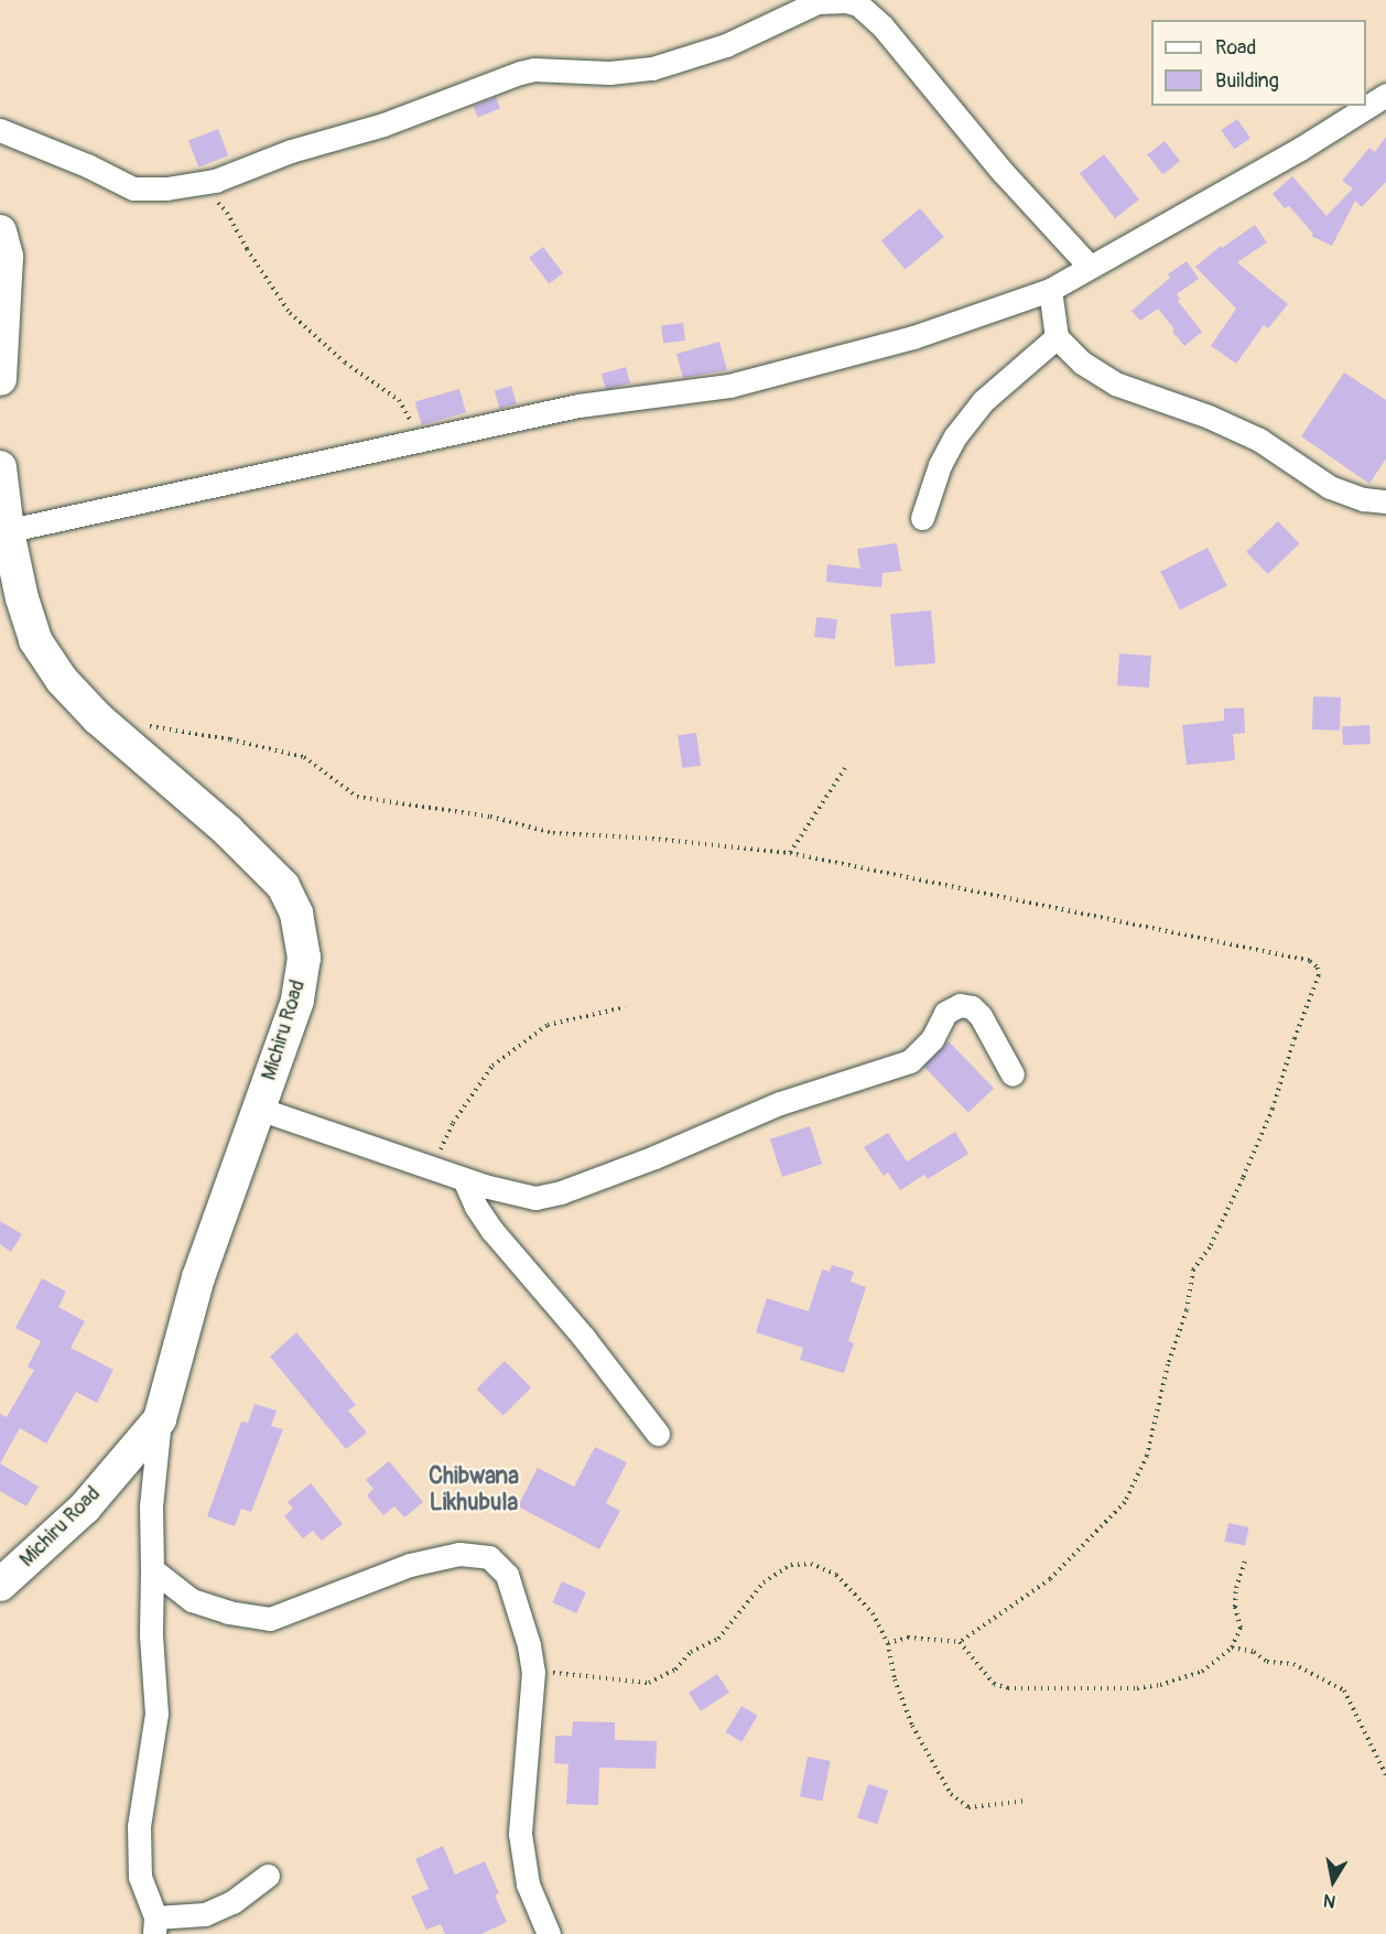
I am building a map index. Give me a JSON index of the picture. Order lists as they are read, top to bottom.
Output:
{
  "streets": {
    "street": ["Michiru Road"]
  },
  "districts": ["Chibwana Likhubula"],
  "legend": ["Road", "Building"],
  "north": "bottom"
}
